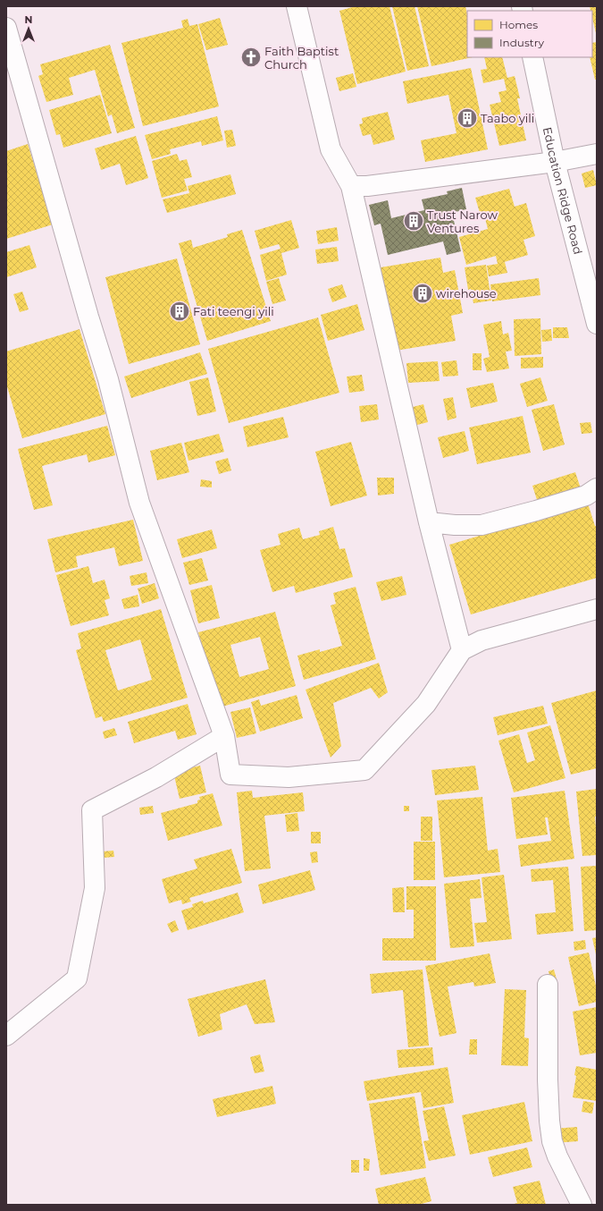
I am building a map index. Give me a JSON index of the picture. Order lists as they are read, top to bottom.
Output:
{
  "streets": {
    "street": ["Education Ridge Road"]
  },
  "places": {
    "church": ["Faith Baptist Church"],
    "building": [
      "Taabo yili",
      "Trust Narow Ventures",
      "wirehouse",
      "Fati teengi yili"
    ]
  },
  "legend": ["Homes", "Industry"],
  "north": "top"
}
